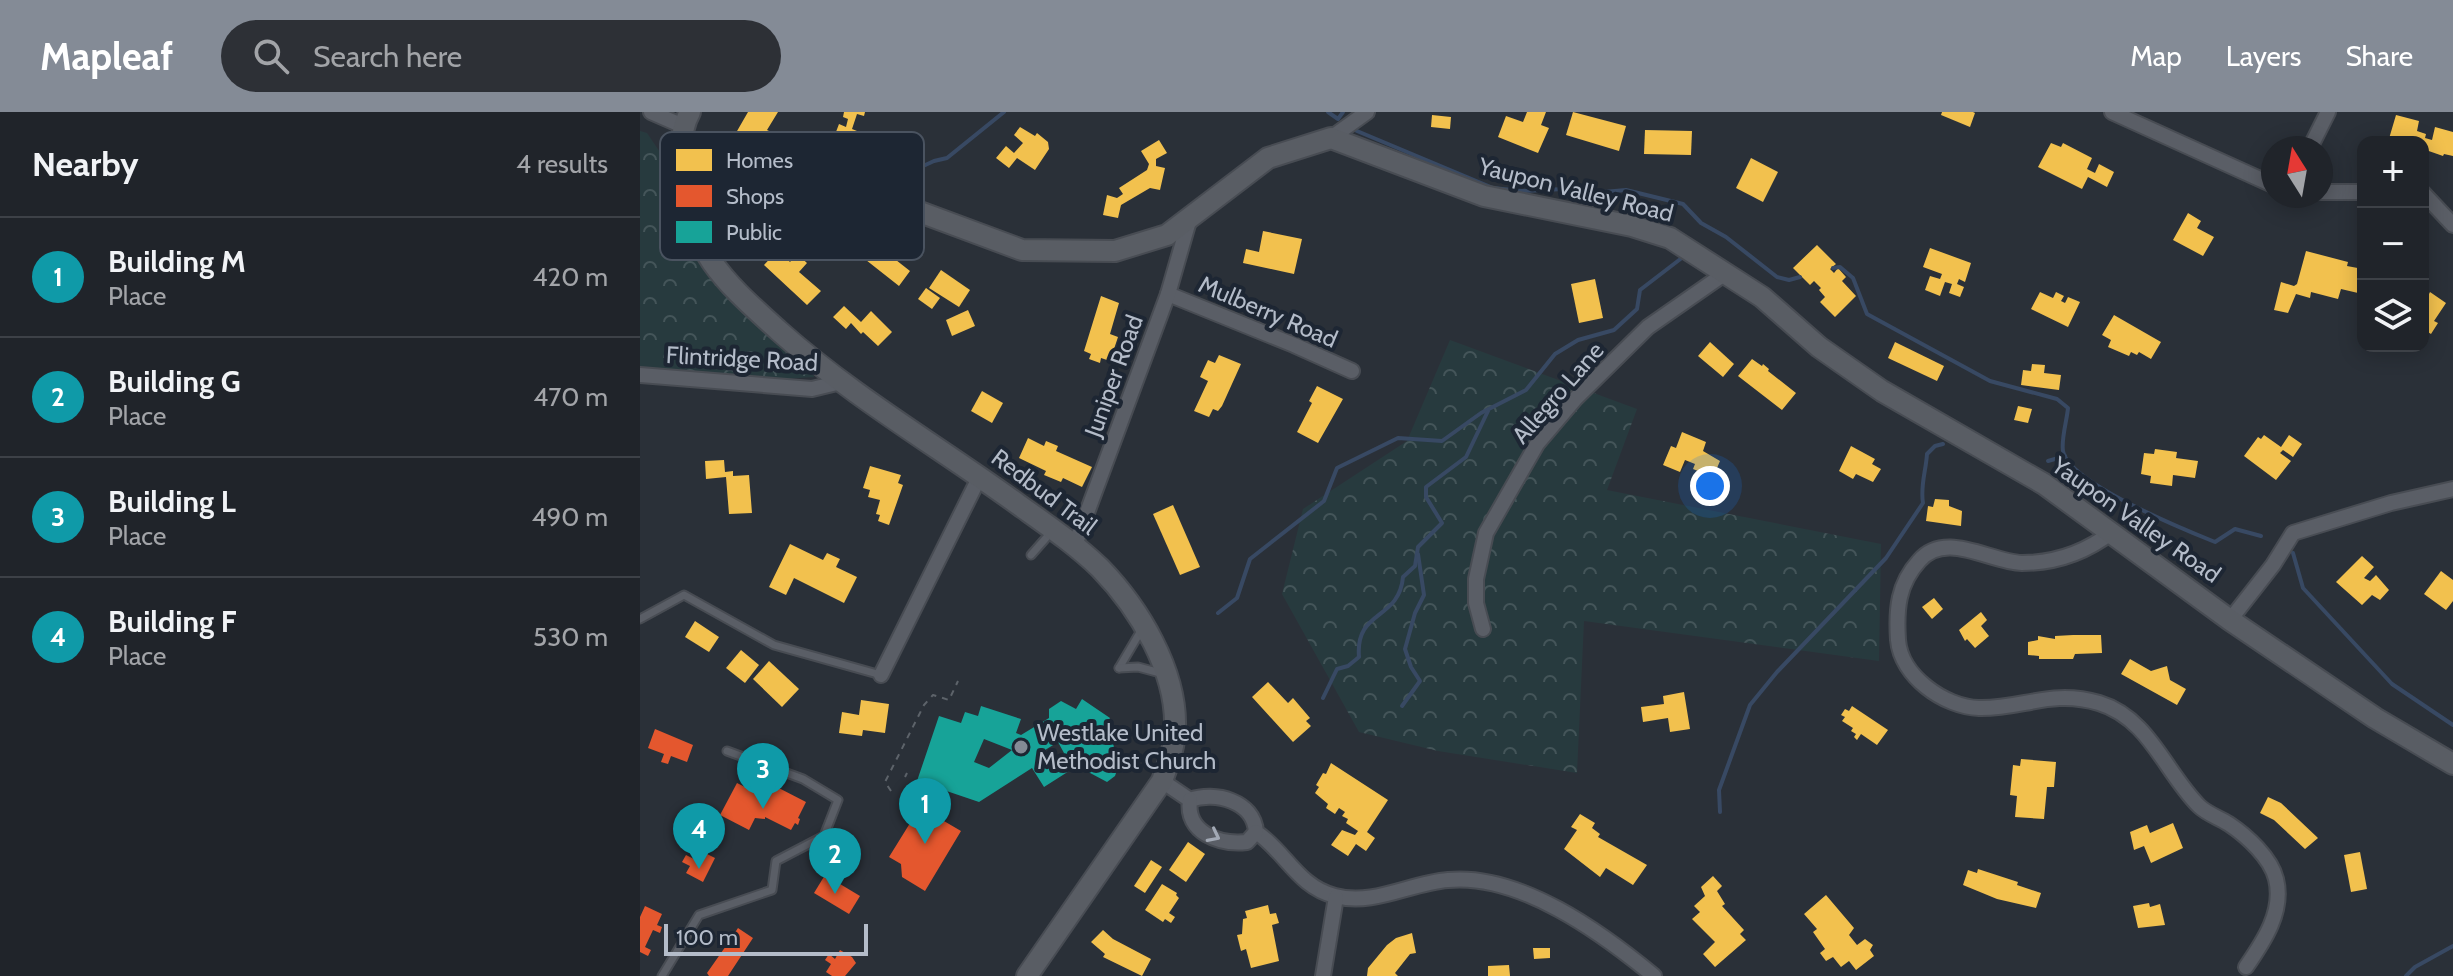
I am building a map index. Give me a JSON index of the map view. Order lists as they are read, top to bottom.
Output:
{
  "streets": {
    "street": [
      "Yaupon Valley Road",
      "Mulberry Road",
      "Flintridge Road",
      "Juniper Road",
      "Allegro Lane",
      "Redbud Trail"
    ]
  },
  "crossings": [
    ["Yaupon Valley Road", "Allegro Lane"],
    ["Mulberry Road", "Juniper Road"],
    ["Flintridge Road", "Redbud Trail"],
    ["Juniper Road", "Redbud Trail"]
  ],
  "places": ["Westlake United Methodist Church"],
  "legend": ["Homes", "Shops", "Public"],
  "scale_bar": "100 m",
  "north": "top",
  "page": {
    "header": "Mapleaf",
    "search": "Search here",
    "nav": ["Map", "Layers", "Share"],
    "heading": ["Nearby", "4 results"],
    "map_buttons": ["+", "−"],
    "list": [
      {
        "mark": "1",
        "name": "Building M",
        "note": "Place",
        "value": "420 m"
      },
      {
        "mark": "2",
        "name": "Building G",
        "note": "Place",
        "value": "470 m"
      },
      {
        "mark": "3",
        "name": "Building L",
        "note": "Place",
        "value": "490 m"
      },
      {
        "mark": "4",
        "name": "Building F",
        "note": "Place",
        "value": "530 m"
      }
    ],
    "pins": [
      "3",
      "1",
      "4",
      "2"
    ],
    "scale": "100 m"
  }
}
